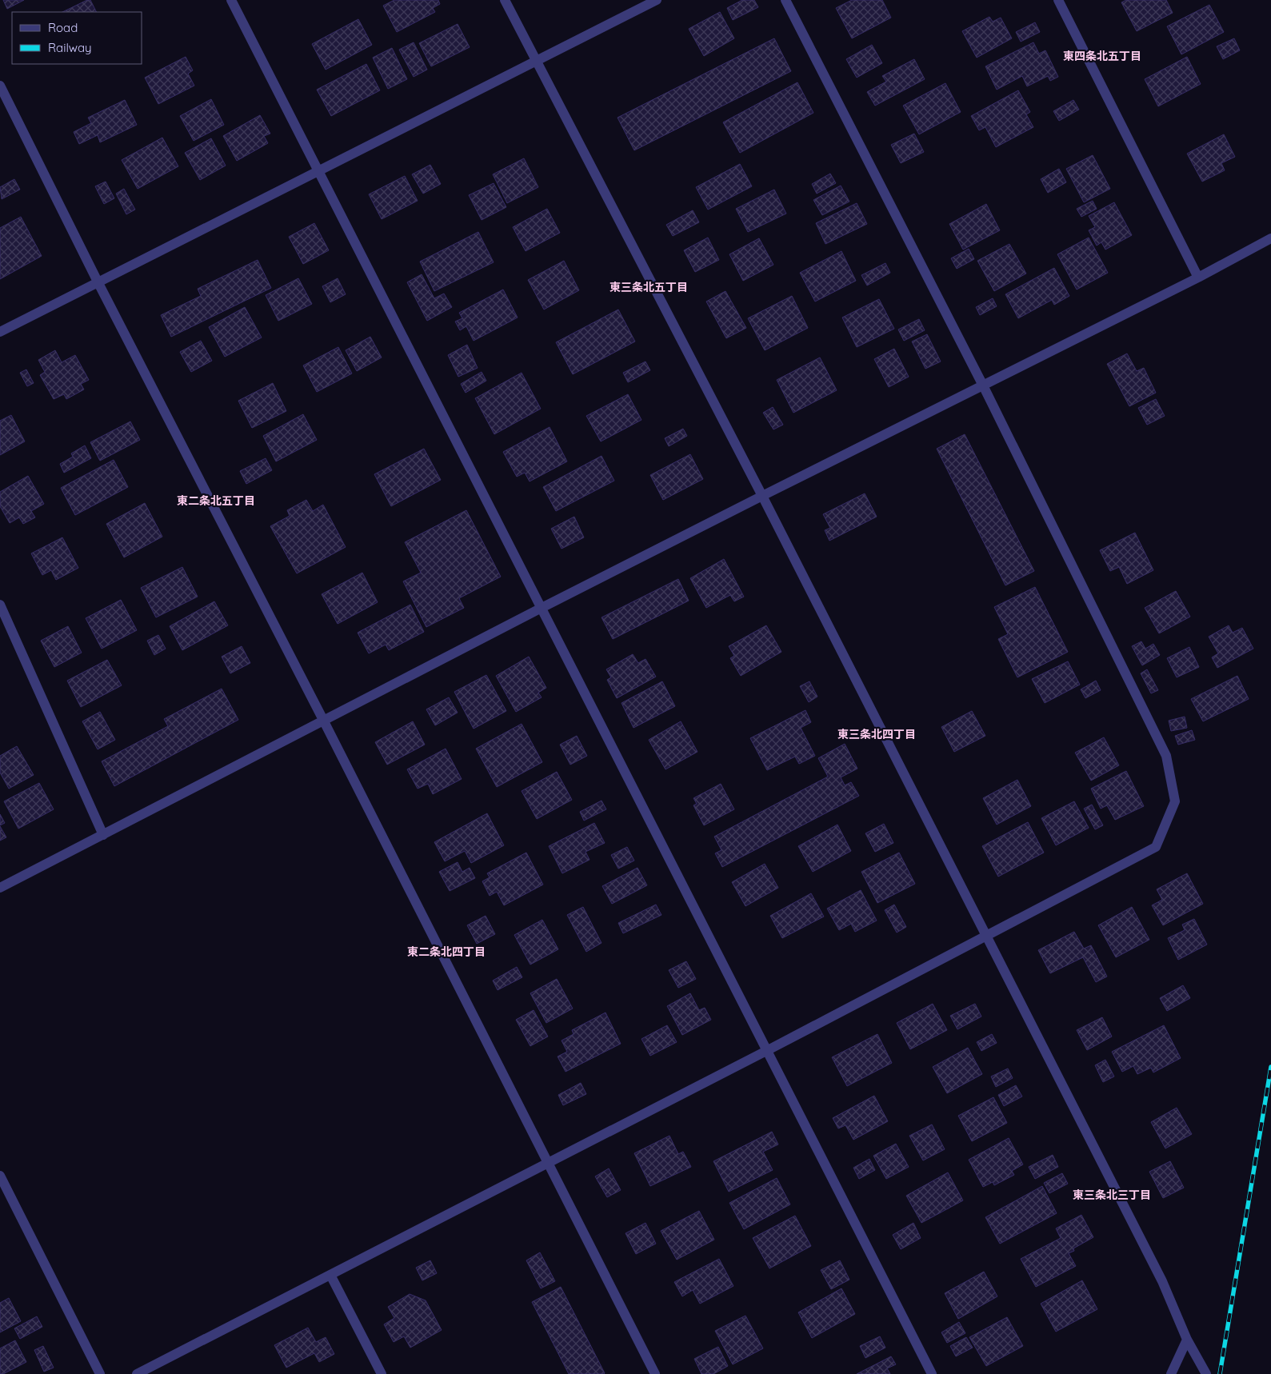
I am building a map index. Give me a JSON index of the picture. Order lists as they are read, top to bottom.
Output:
{
  "districts": [
    "東四条北五丁目",
    "東三条北五丁目",
    "東二条北五丁目",
    "東三条北四丁目",
    "東二条北四丁目",
    "東三条北三丁目"
  ],
  "legend": ["Road", "Railway"]
}
